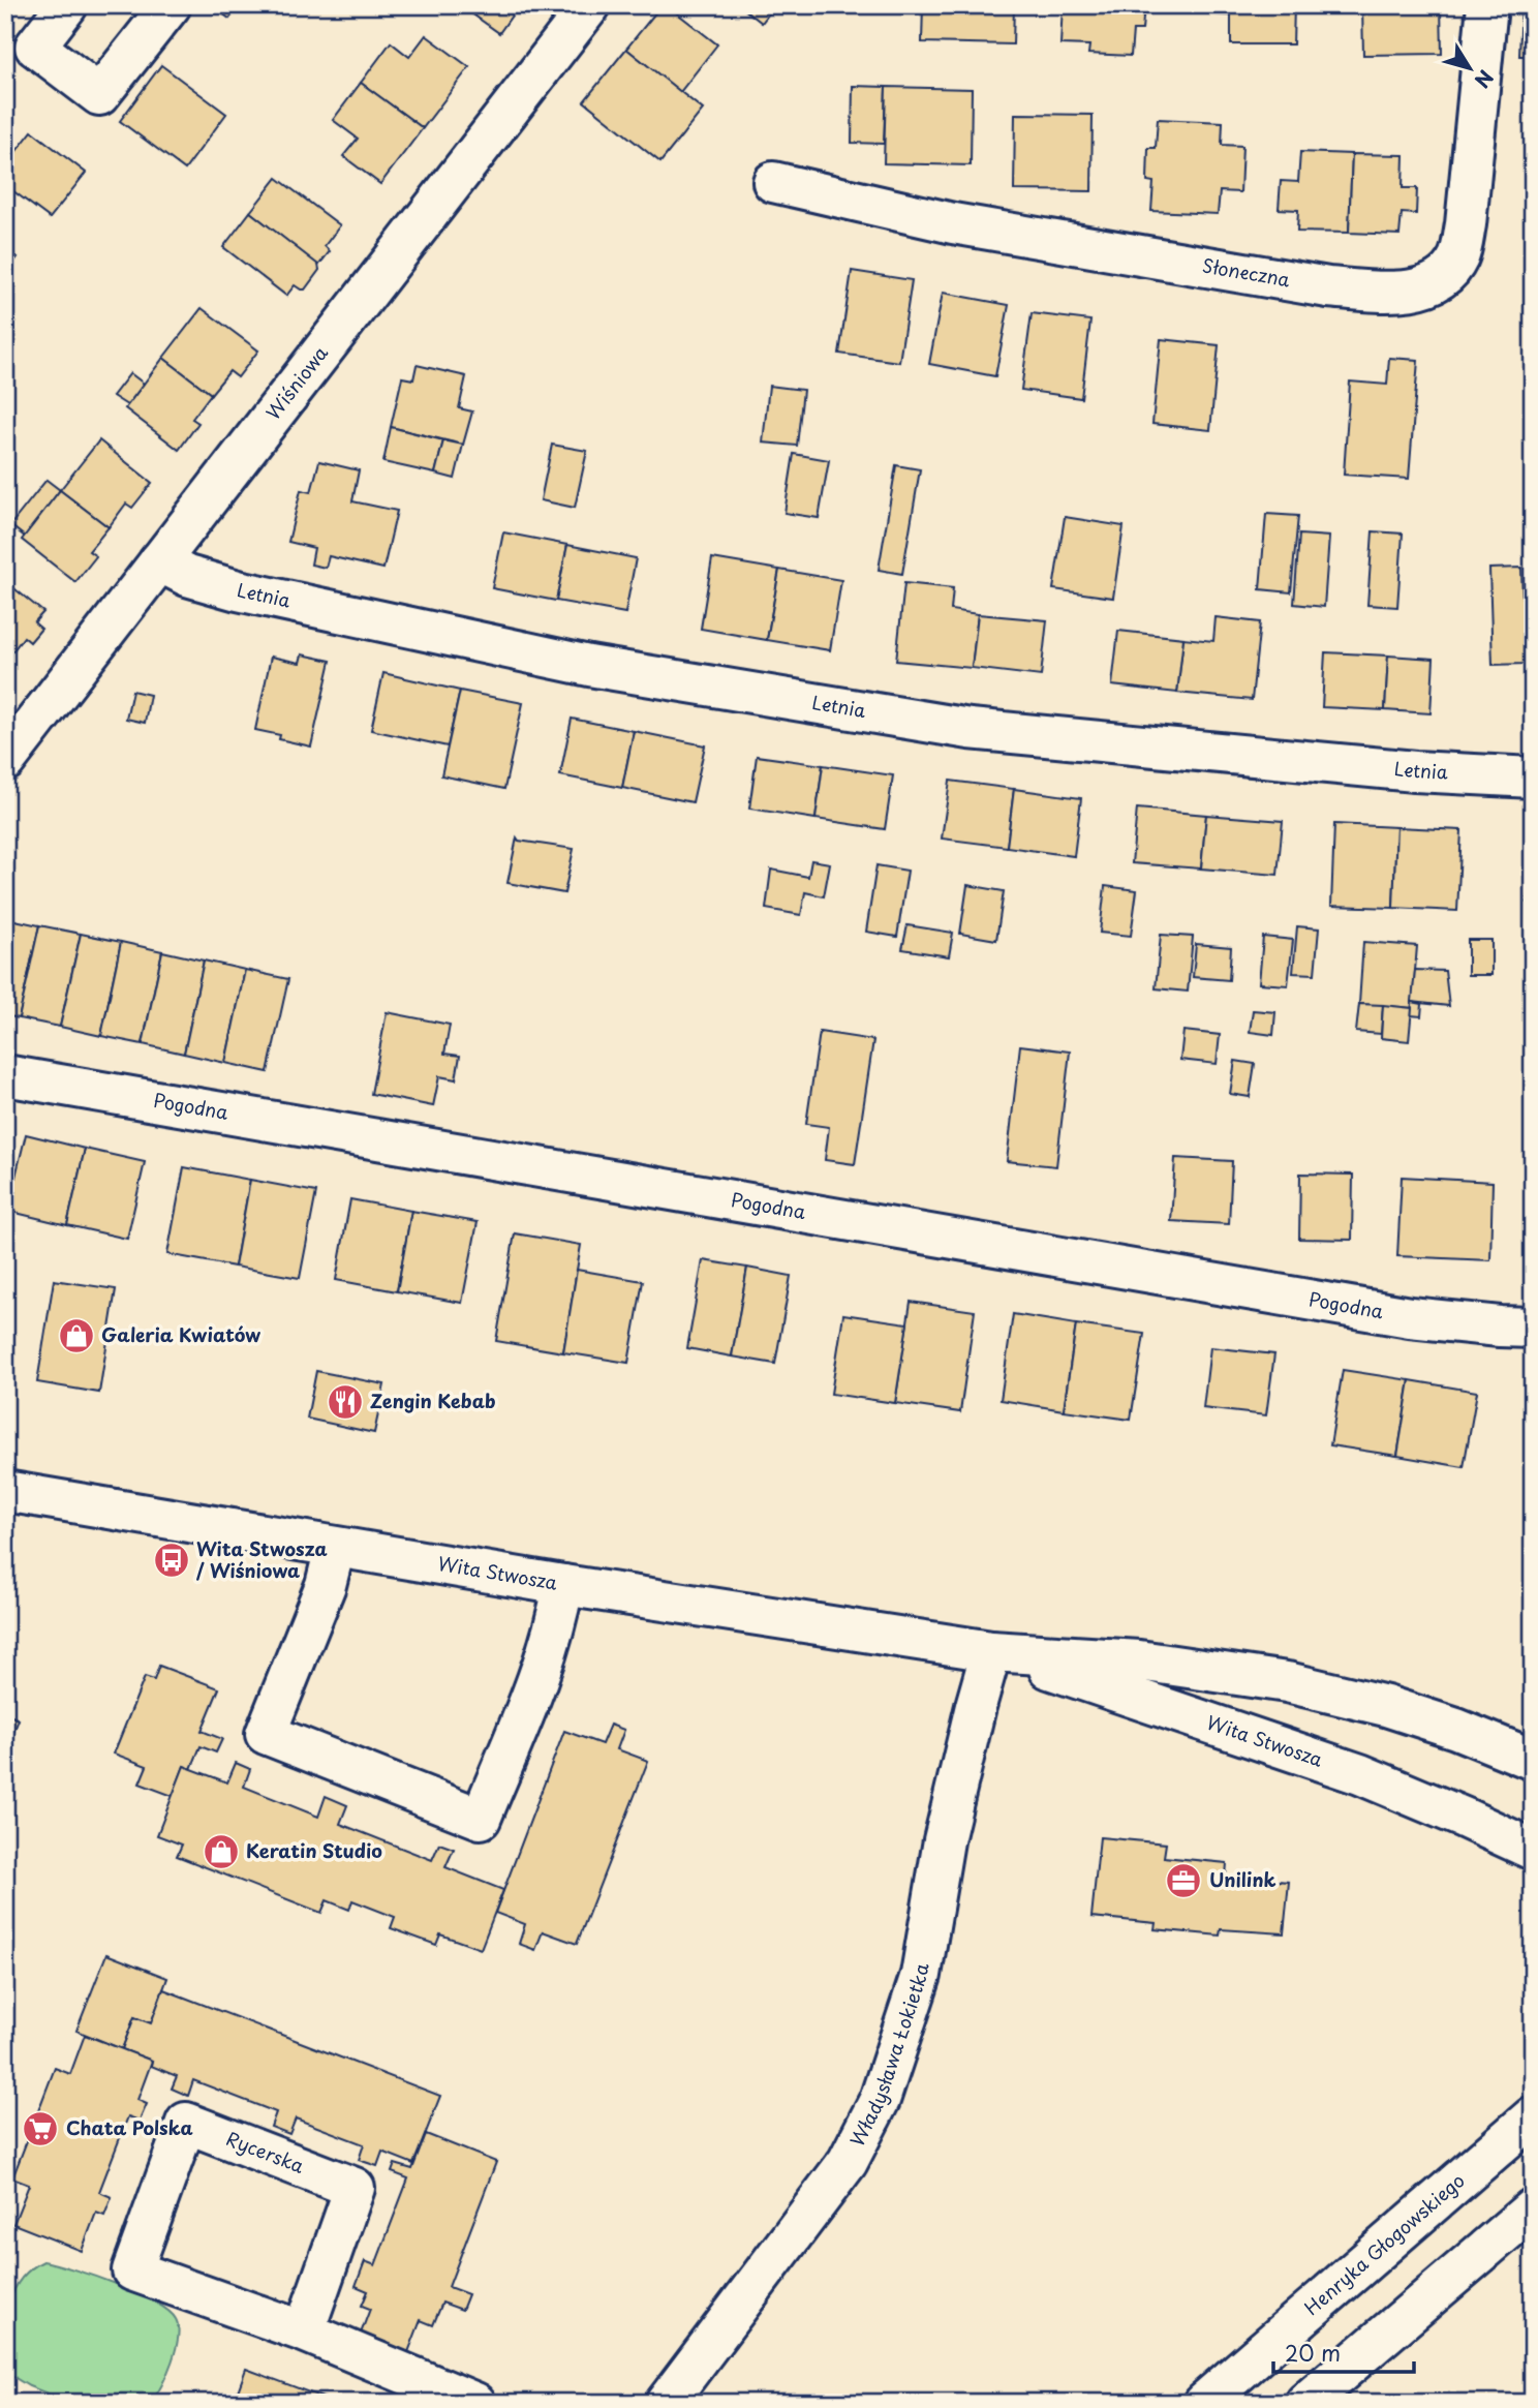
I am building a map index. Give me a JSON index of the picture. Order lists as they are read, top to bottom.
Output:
{
  "streets": {
    "street": [
      "Słoneczna",
      "Wiśniowa",
      "Letnia",
      "Pogodna",
      "Wita Stwosza",
      "Władysława Łokietka",
      "Rycerska",
      "Henryka Głogowskiego"
    ]
  },
  "crossings": [
    ["Wiśniowa", "Letnia"],
    ["Wita Stwosza", "Władysława Łokietka"]
  ],
  "places": {
    "shop": ["Galeria Kwiatów", "Keratin Studio"],
    "restaurant": ["Zengin Kebab"],
    "bus stop": ["Wita Stwosza / Wiśniowa"],
    "office": ["Unilink"],
    "supermarket": ["Chata Polska"]
  },
  "scale_bar": "20 m",
  "north": "bottom right"
}
